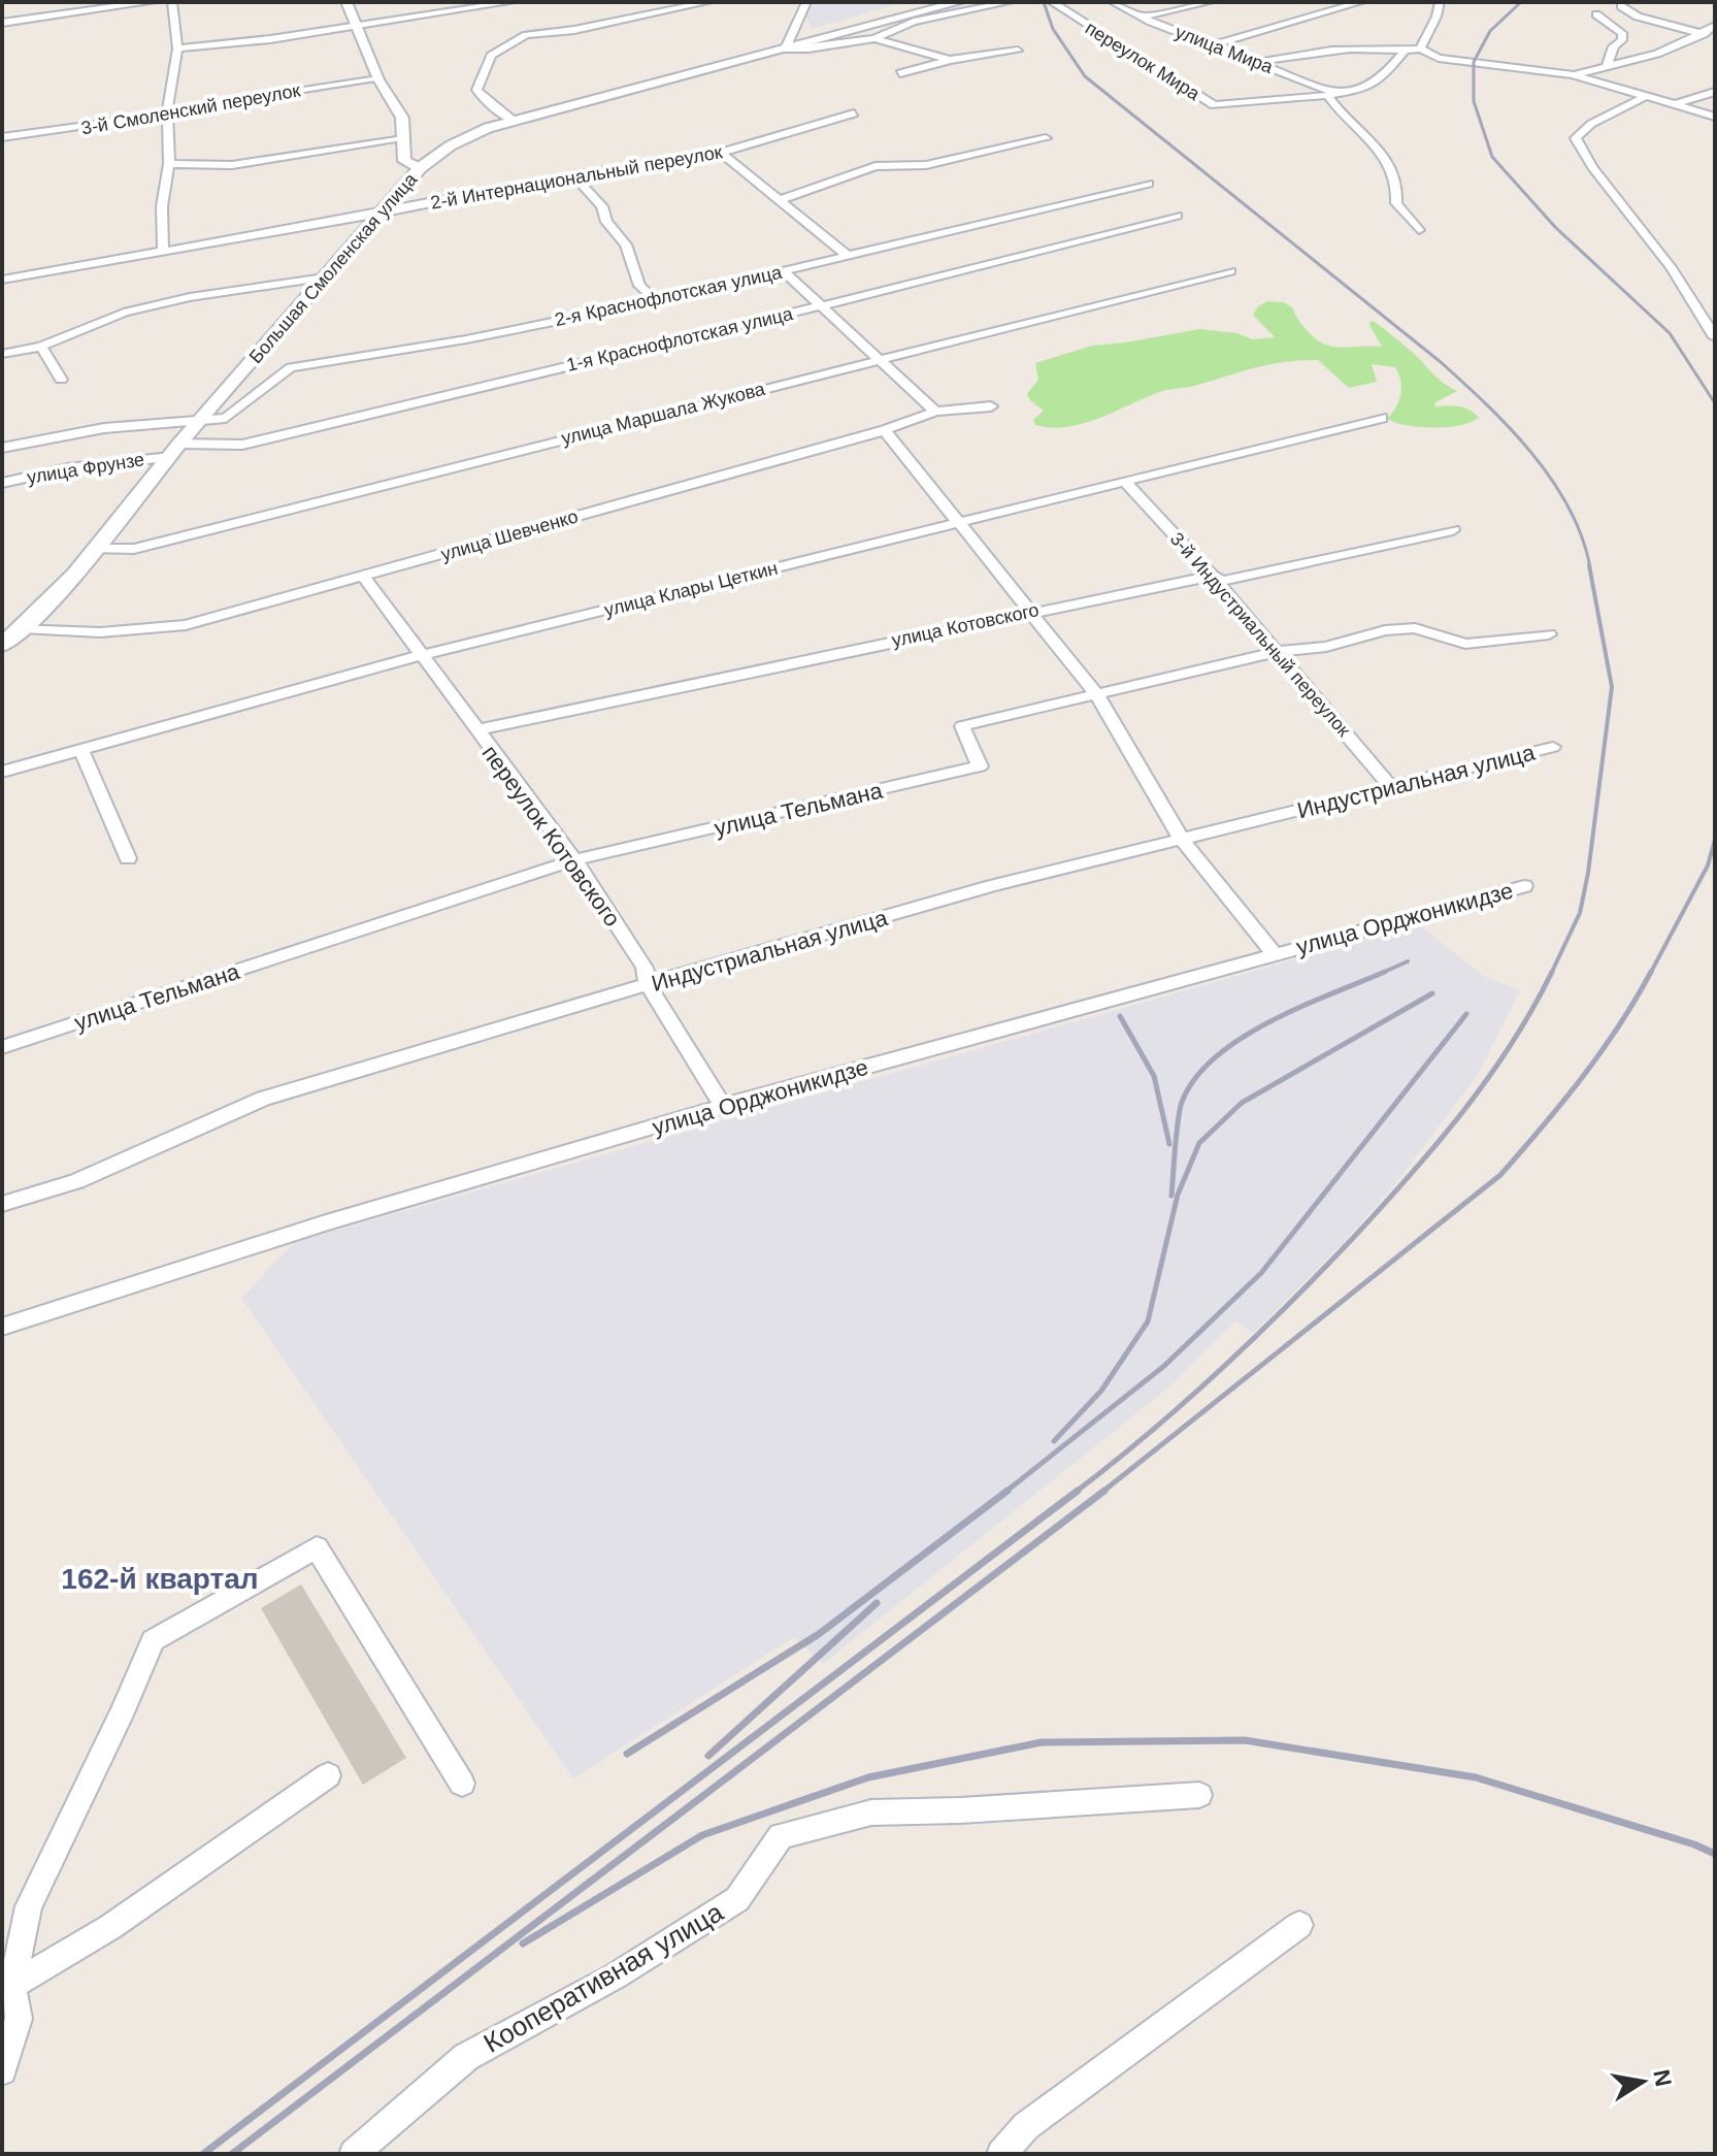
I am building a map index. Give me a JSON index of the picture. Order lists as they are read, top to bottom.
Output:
{
  "streets": {
    "main road": ["Большая Смоленская улица"],
    "street": [
      "улица Мира",
      "переулок Мира",
      "3-й Смоленский переулок",
      "2-й Интернациональный переулок",
      "2-я Краснофлотская улица",
      "1-я Краснофлотская улица",
      "улица Маршала Жукова",
      "улица Фрунзе",
      "улица Шевченко",
      "улица Клары Цеткин",
      "улица Котовского",
      "3-й Индустриальный переулок",
      "Индустриальная улица",
      "улица Тельмана",
      "переулок Котовского",
      "улица Орджоникидзе",
      "Кооперативная улица"
    ]
  },
  "crossings": [
    ["улица Мира", "переулок Мира"],
    ["2-й Интернациональный переулок", "Большая Смоленская улица"],
    ["Большая Смоленская улица", "2-я Краснофлотская улица"],
    ["Большая Смоленская улица", "1-я Краснофлотская улица"],
    ["Большая Смоленская улица", "улица Маршала Жукова"],
    ["Большая Смоленская улица", "улица Фрунзе"],
    ["Большая Смоленская улица", "улица Шевченко"],
    ["улица Шевченко", "переулок Котовского"],
    ["улица Клары Цеткин", "3-й Индустриальный переулок"],
    ["улица Клары Цеткин", "переулок Котовского"],
    ["улица Котовского", "3-й Индустриальный переулок"],
    ["улица Котовского", "переулок Котовского"],
    ["3-й Индустриальный переулок", "Индустриальная улица"],
    ["3-й Индустриальный переулок", "улица Тельмана"],
    ["Индустриальная улица", "переулок Котовского"],
    ["улица Тельмана", "переулок Котовского"],
    ["переулок Котовского", "улица Орджоникидзе"]
  ],
  "districts": ["162-й квартал"],
  "north": "right"
}
